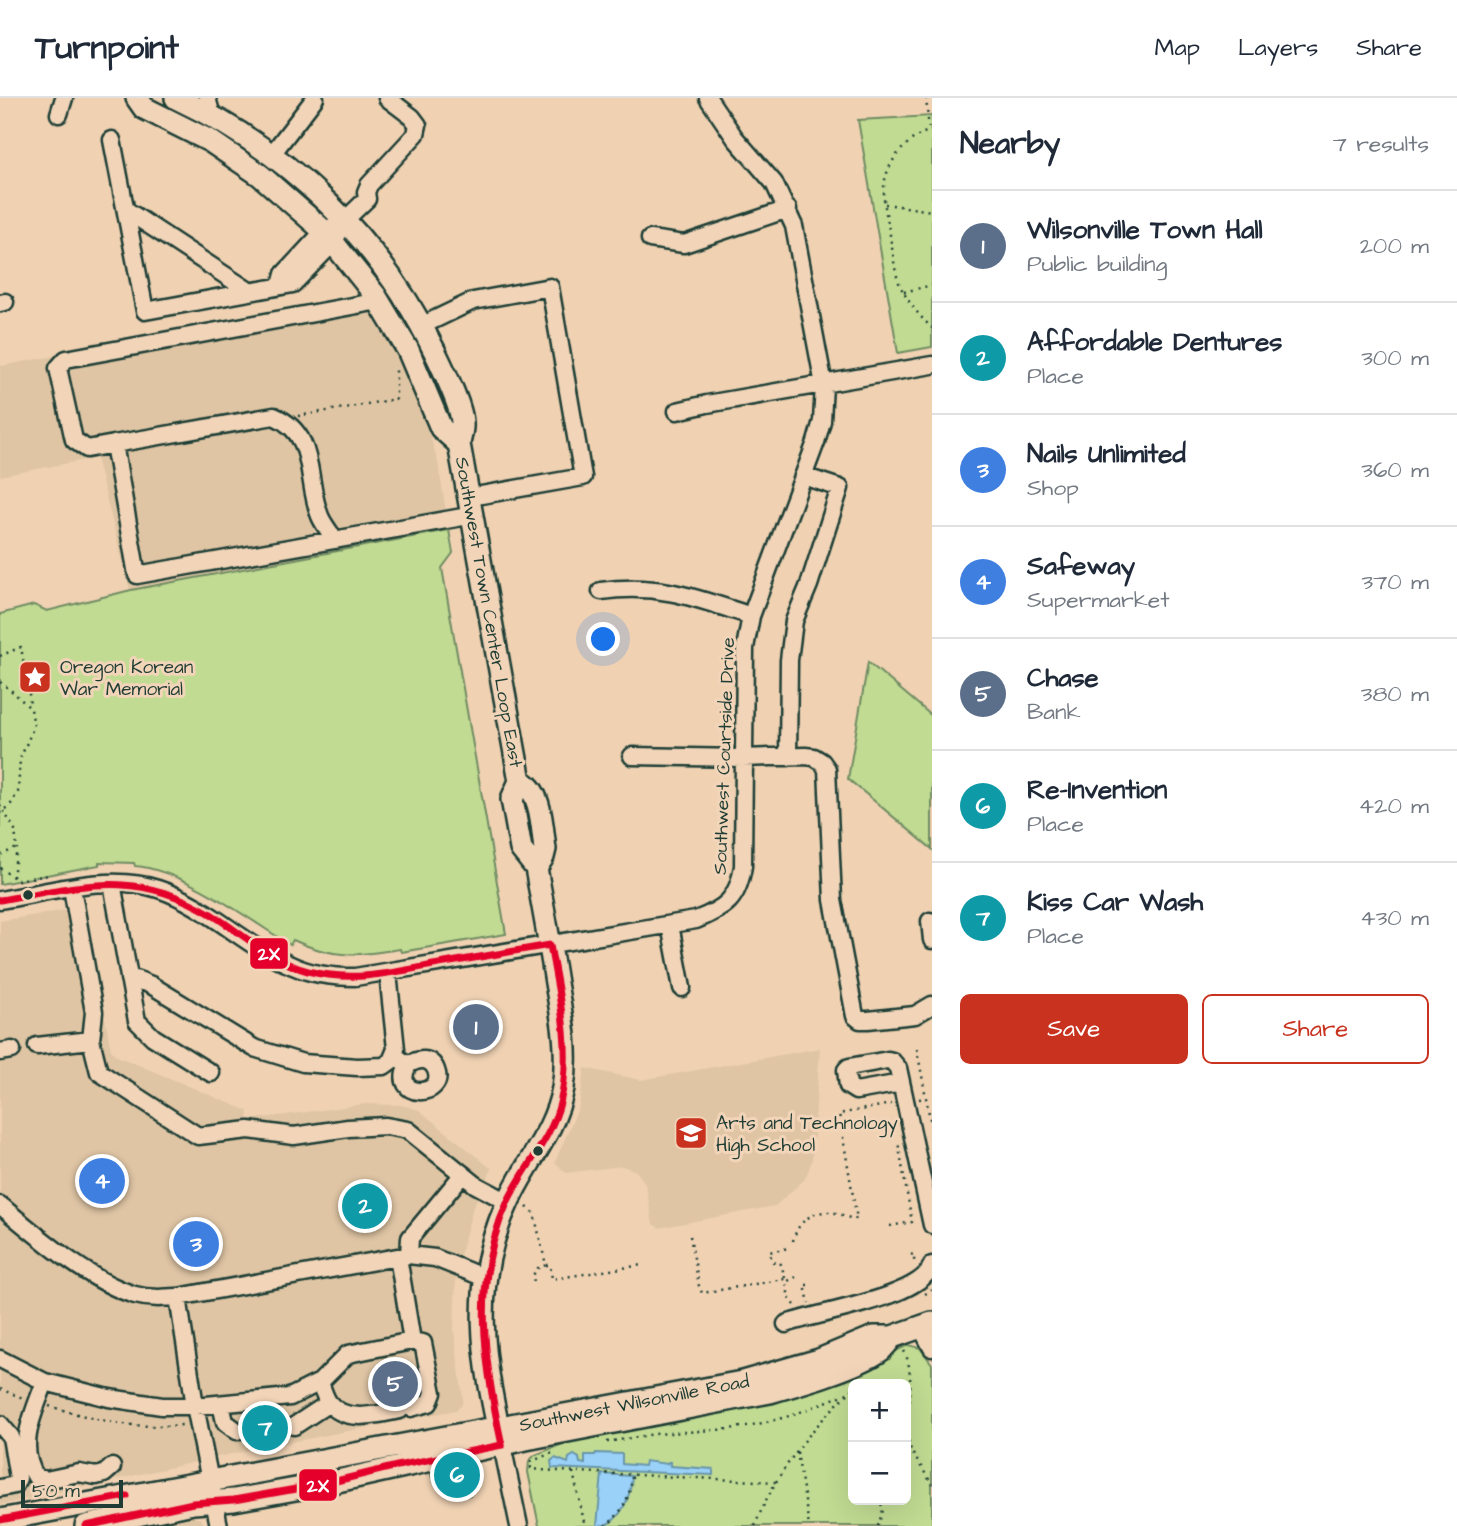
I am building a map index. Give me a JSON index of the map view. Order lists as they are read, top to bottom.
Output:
{
  "streets": {
    "main road": ["Southwest Town Center Loop East", "Southwest Wilsonville Road"],
    "street": ["Southwest Courtside Drive"]
  },
  "crossings": [
    ["Southwest Town Center Loop East", "Southwest Courtside Drive"],
    ["Southwest Town Center Loop East", "Southwest Wilsonville Road"]
  ],
  "places": {
    "place": ["Oregon Korean War Memorial"],
    "school or university": ["Arts and Technology High School"]
  },
  "lines": ["transit line 2X"],
  "scale_bar": "50 m",
  "page": {
    "header": "Turnpoint",
    "nav": ["Map", "Layers", "Share"],
    "heading": ["Nearby", "7 results"],
    "list": [
      {
        "mark": "1",
        "name": "Wilsonville Town Hall",
        "note": "Public building",
        "value": "200 m"
      },
      {
        "mark": "2",
        "name": "Affordable Dentures",
        "note": "Place",
        "value": "300 m"
      },
      {
        "mark": "3",
        "name": "Nails Unlimited",
        "note": "Shop",
        "value": "360 m"
      },
      {
        "mark": "4",
        "name": "Safeway",
        "note": "Supermarket",
        "value": "370 m"
      },
      {
        "mark": "5",
        "name": "Chase",
        "note": "Bank",
        "value": "380 m"
      },
      {
        "mark": "6",
        "name": "Re-Invention",
        "note": "Place",
        "value": "420 m"
      },
      {
        "mark": "7",
        "name": "Kiss Car Wash",
        "note": "Place",
        "value": "430 m"
      }
    ],
    "buttons": ["Save", "Share"],
    "pins": [
      "1",
      "4",
      "2",
      "3",
      "5",
      "7",
      "6"
    ],
    "map_buttons": ["+", "−"],
    "scale": "50 m"
  }
}
